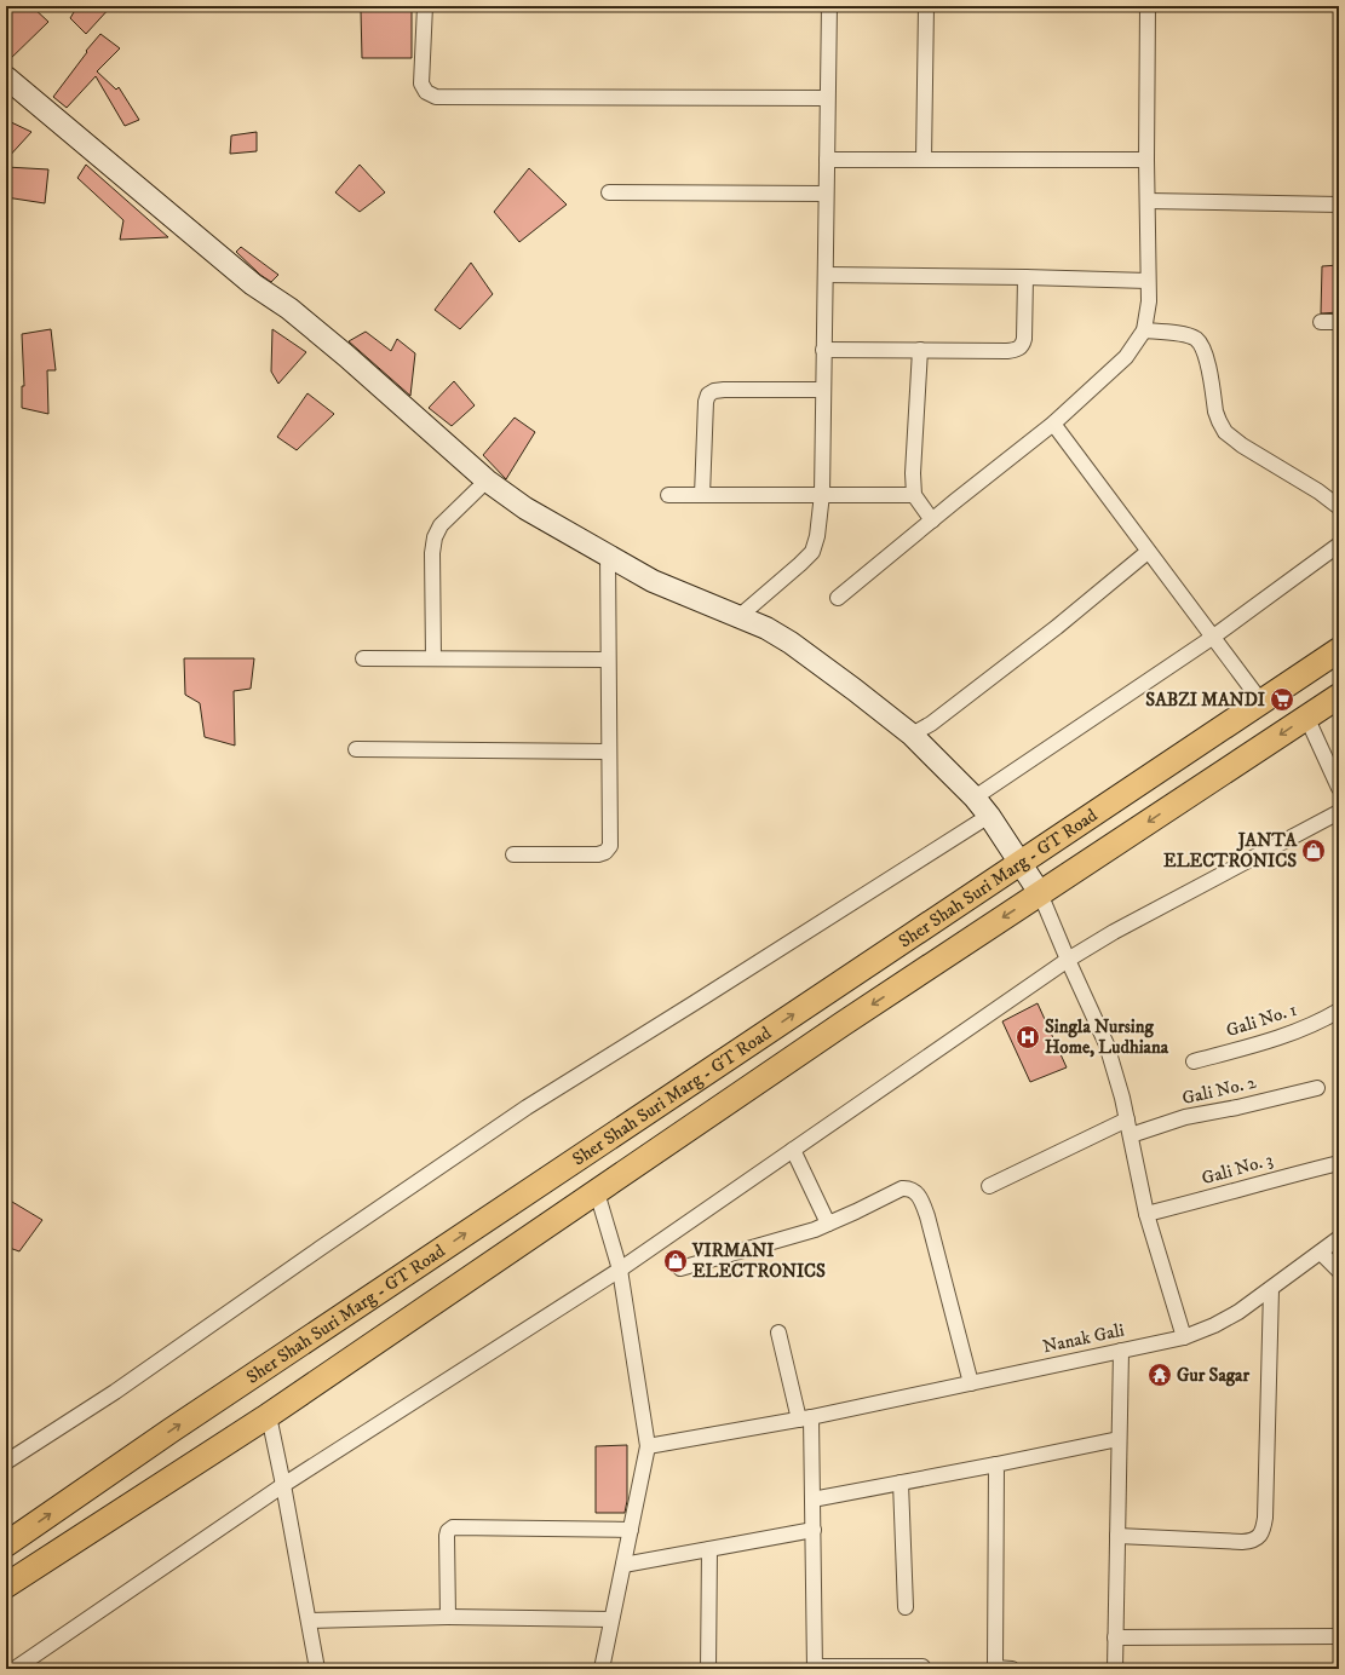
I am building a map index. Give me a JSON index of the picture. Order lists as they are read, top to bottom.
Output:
{
  "streets": {
    "main road": ["Sher Shah Suri Marg - GT Road"],
    "street": [
      "Gali No. 1",
      "Gali No. 2",
      "Gali No. 3",
      "Nanak Gali"
    ]
  },
  "places": {
    "supermarket": ["SABZI MANDI"],
    "shop": ["JANTA ELECTRONICS", "VIRMANI ELECTRONICS"],
    "hospital": ["Singla Nursing Home, Ludhiana"],
    "temple": ["Gur Sagar"]
  }
}
